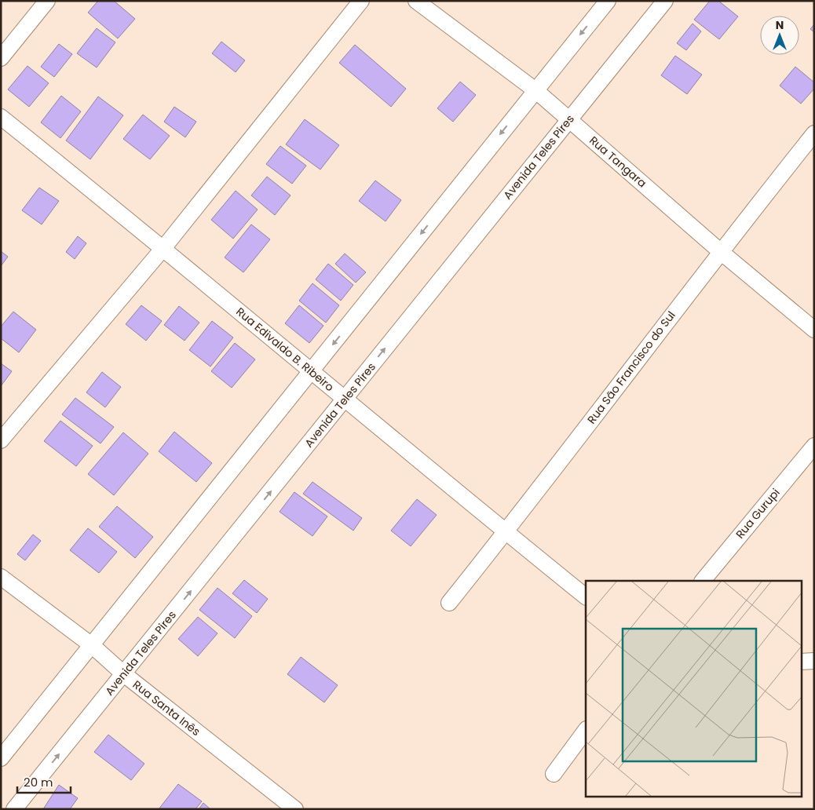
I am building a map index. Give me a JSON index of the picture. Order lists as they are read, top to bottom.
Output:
{
  "streets": {
    "street": [
      "Avenida Teles Pires",
      "Rua Tangara",
      "Rua Edivaldo B. Ribeiro",
      "Rua São Francisco do Sul",
      "Rua Gurupi",
      "Rua Santa Inês"
    ]
  },
  "crossings": [
    ["Avenida Teles Pires", "Rua Tangara"],
    ["Avenida Teles Pires", "Rua Edivaldo B. Ribeiro"],
    ["Avenida Teles Pires", "Rua Santa Inês"],
    ["Rua Tangara", "Rua São Francisco do Sul"],
    ["Rua Edivaldo B. Ribeiro", "Rua São Francisco do Sul"]
  ],
  "scale_bar": "20 m",
  "north": "top"
}
